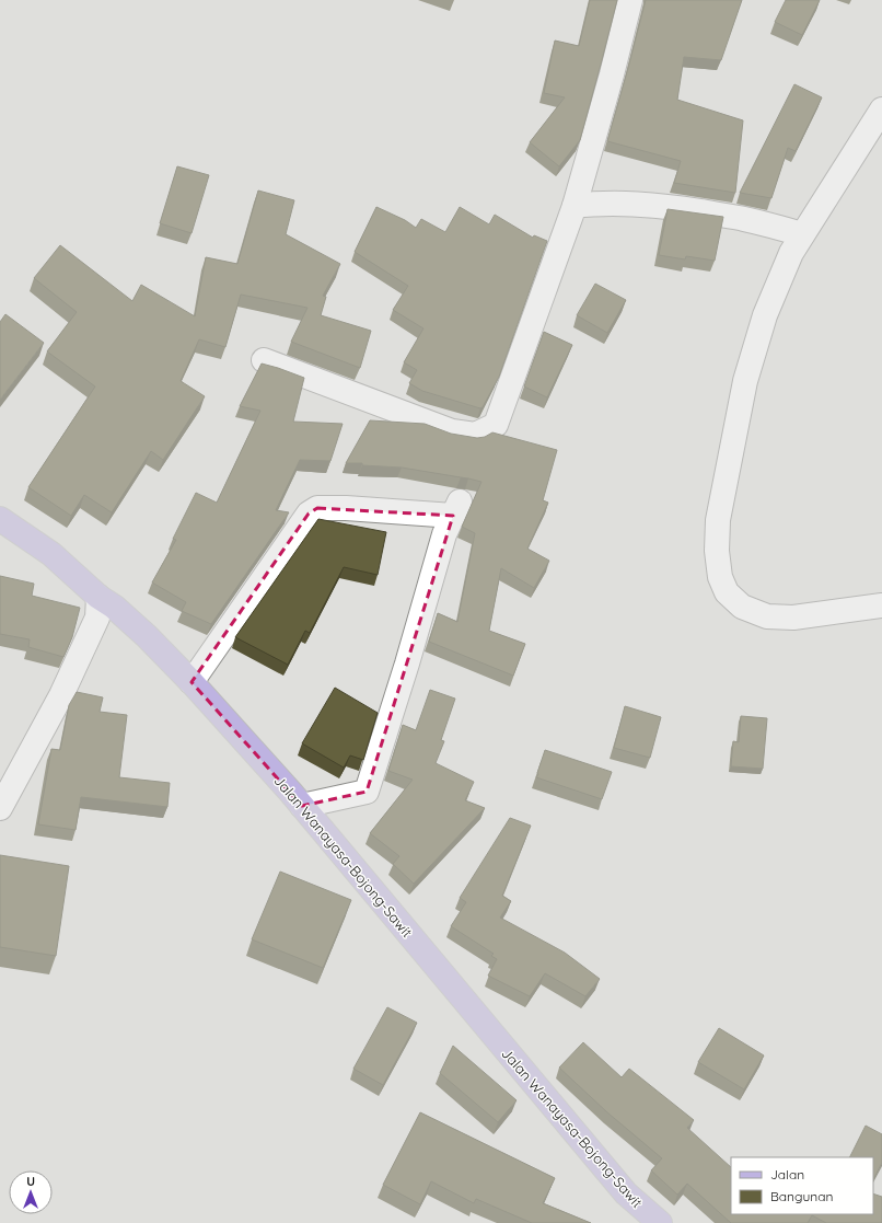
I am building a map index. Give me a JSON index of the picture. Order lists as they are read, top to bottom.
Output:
{
  "streets": {
    "main road": ["Jalan Wanayasa-Bojong-Sawit"]
  },
  "legend": ["Jalan", "Bangunan"],
  "north": "top"
}
